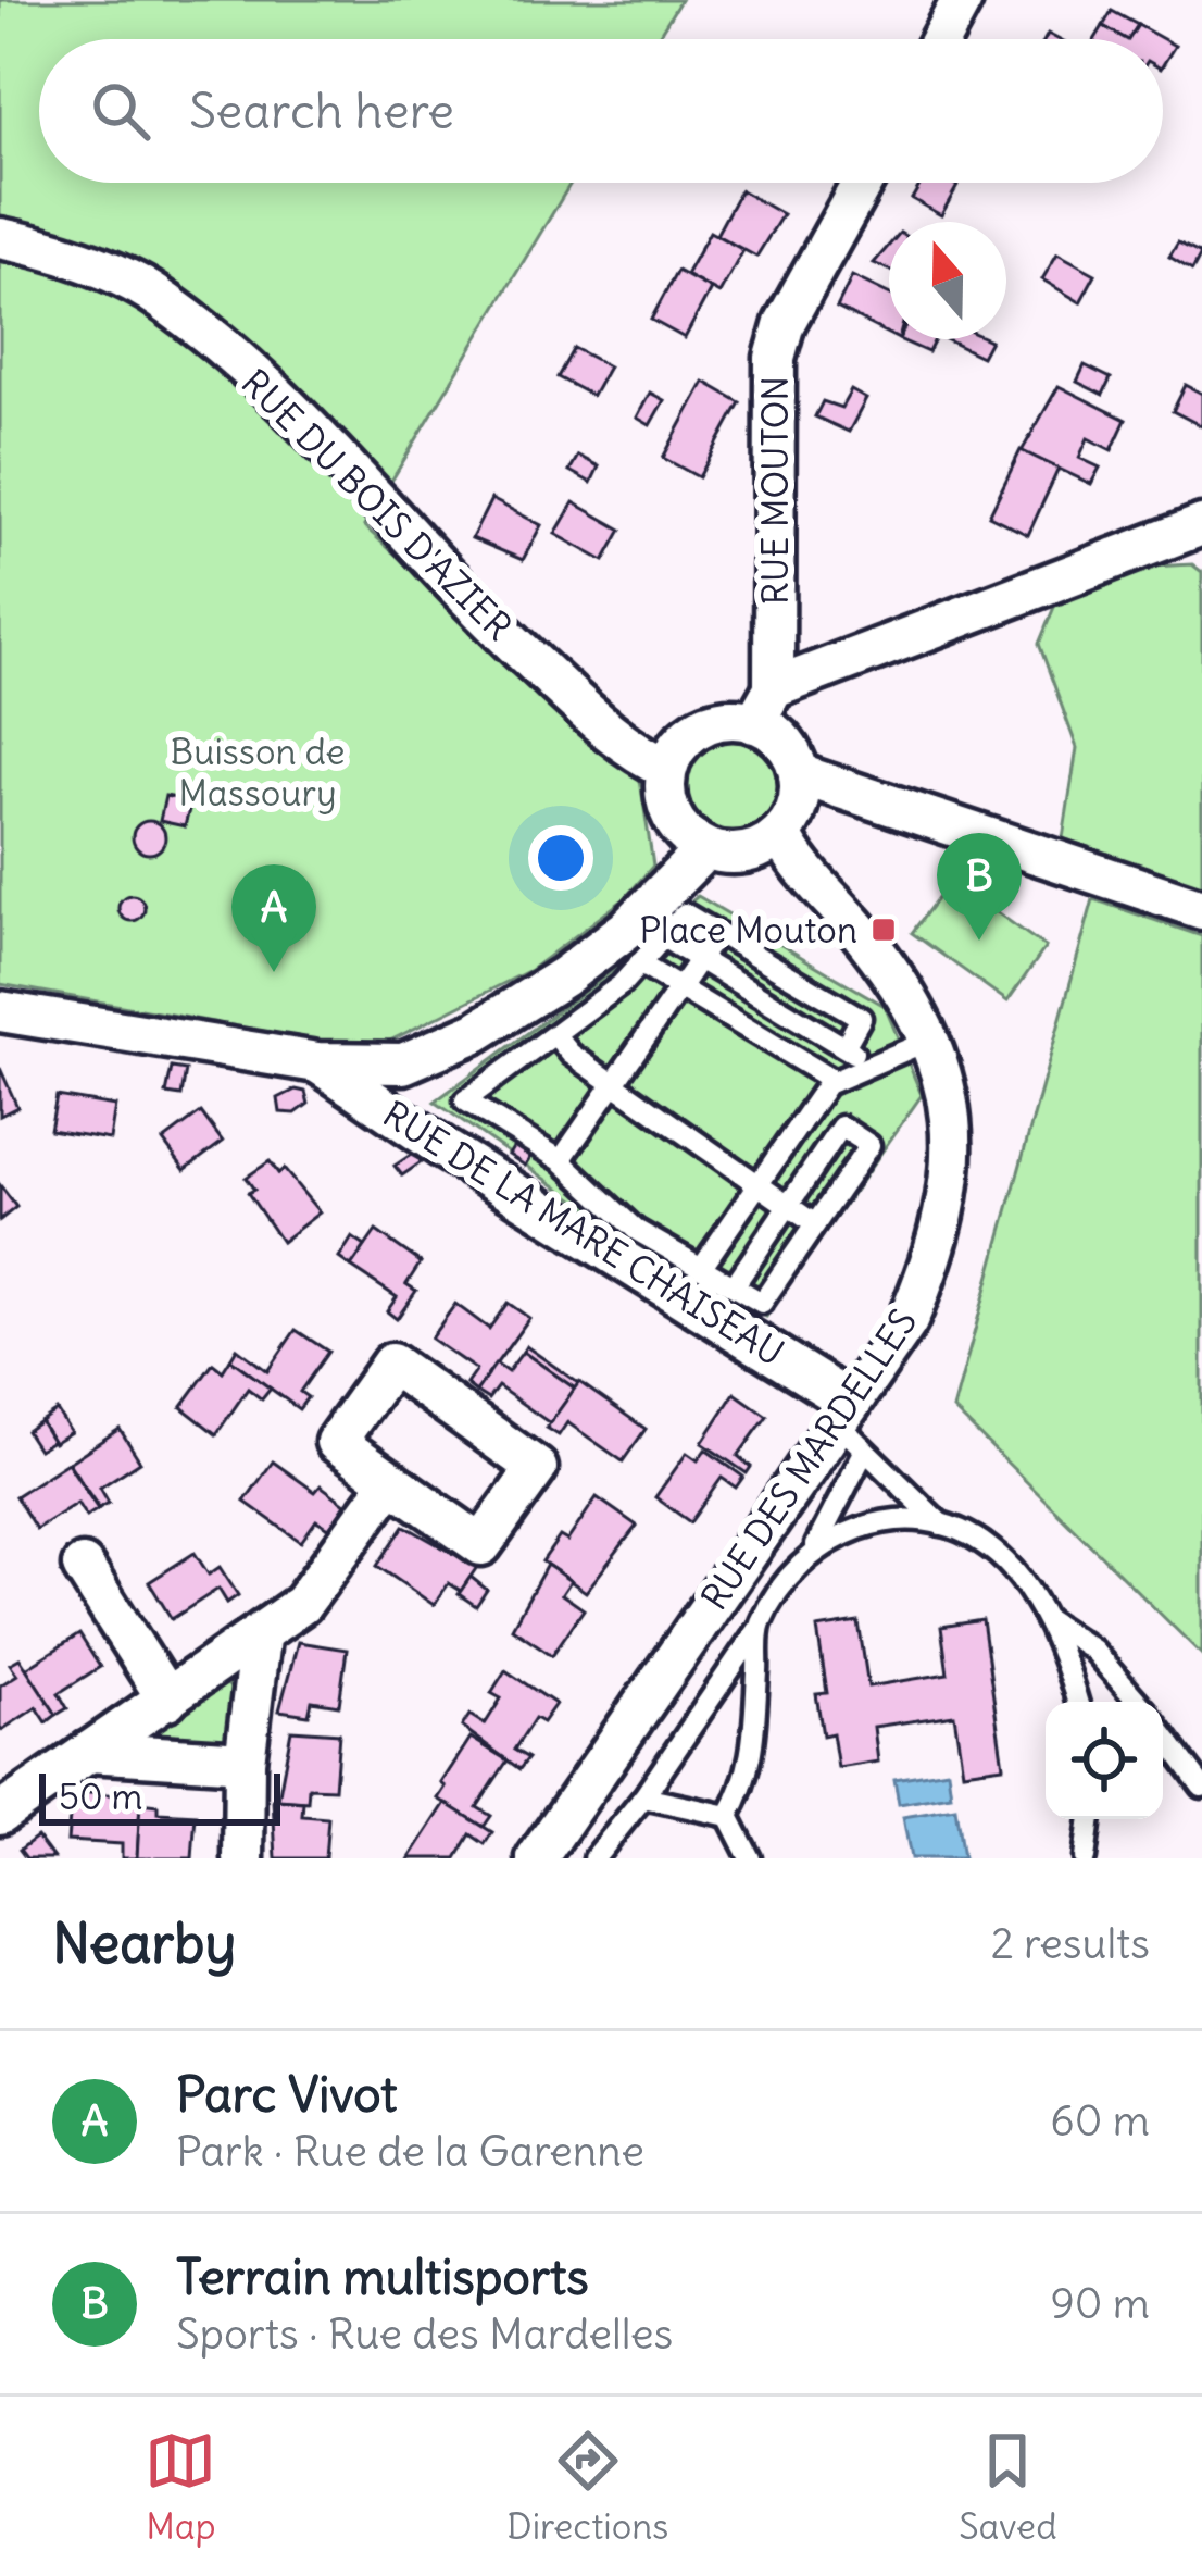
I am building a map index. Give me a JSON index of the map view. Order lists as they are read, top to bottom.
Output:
{
  "streets": {
    "street": [
      "RUE MOUTON",
      "RUE DU BOIS D'AZIER",
      "RUE DE LA MARE CHAISEAU",
      "RUE DES MARDELLES"
    ]
  },
  "crossings": [
    ["RUE MOUTON", "RUE DU BOIS D'AZIER"],
    ["RUE MOUTON", "RUE DES MARDELLES"],
    ["RUE DU BOIS D'AZIER", "RUE DES MARDELLES"],
    ["RUE DE LA MARE CHAISEAU", "RUE DES MARDELLES"]
  ],
  "parks": ["Buisson de Massoury"],
  "places": {
    "transit": ["Place Mouton"]
  },
  "scale_bar": "50 m",
  "north": "top",
  "page": {
    "search": "Search here",
    "pins": ["B", "A"],
    "scale": "50 m",
    "heading": ["Nearby", "2 results"],
    "list": [
      {
        "mark": "A",
        "name": "Parc Vivot",
        "note": "Park · Rue de la Garenne",
        "value": "60 m"
      },
      {
        "mark": "B",
        "name": "Terrain multisports",
        "note": "Sports · Rue des Mardelles",
        "value": "90 m"
      }
    ],
    "nav": ["Map", "Directions", "Saved"]
  }
}
